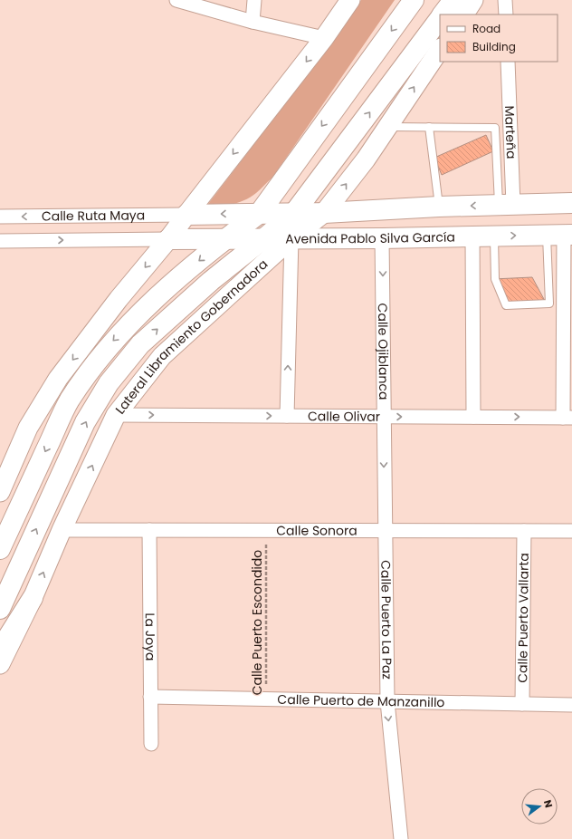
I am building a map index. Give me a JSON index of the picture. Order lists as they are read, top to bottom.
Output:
{
  "streets": {
    "main road": ["Avenida Pablo Silva García"],
    "street": [
      "Marteña",
      "Calle Ruta Maya",
      "Lateral Libramiento Gobernadora",
      "Calle Ojiblanca",
      "Calle Olivar",
      "Calle Sonora",
      "Calle Puerto Vallarta",
      "Calle Puerto La Paz",
      "La Joya",
      "Calle Puerto de Manzanillo"
    ],
    "path": ["Calle Puerto Escondido"]
  },
  "crossings": [
    ["Marteña", "Avenida Pablo Silva García"],
    ["Calle Ruta Maya", "Avenida Pablo Silva García"],
    ["Avenida Pablo Silva García", "Lateral Libramiento Gobernadora"],
    ["Avenida Pablo Silva García", "Calle Ojiblanca"],
    ["Lateral Libramiento Gobernadora", "Calle Olivar"],
    ["Lateral Libramiento Gobernadora", "Calle Sonora"],
    ["Calle Ojiblanca", "Calle Olivar"],
    ["Calle Ojiblanca", "Calle Sonora"],
    ["Calle Ojiblanca", "Calle Puerto La Paz"],
    ["Calle Sonora", "Calle Puerto Vallarta"],
    ["Calle Sonora", "Calle Puerto La Paz"],
    ["Calle Sonora", "Calle Puerto Escondido"],
    ["Calle Sonora", "La Joya"],
    ["Calle Puerto Vallarta", "Calle Puerto de Manzanillo"],
    ["Calle Puerto La Paz", "Calle Puerto de Manzanillo"],
    ["Calle Puerto Escondido", "Calle Puerto de Manzanillo"],
    ["La Joya", "Calle Puerto de Manzanillo"]
  ],
  "one_way": ["Calle Olivar", "Calle Puerto La Paz"],
  "legend": ["Road", "Building"],
  "north": "right"
}
